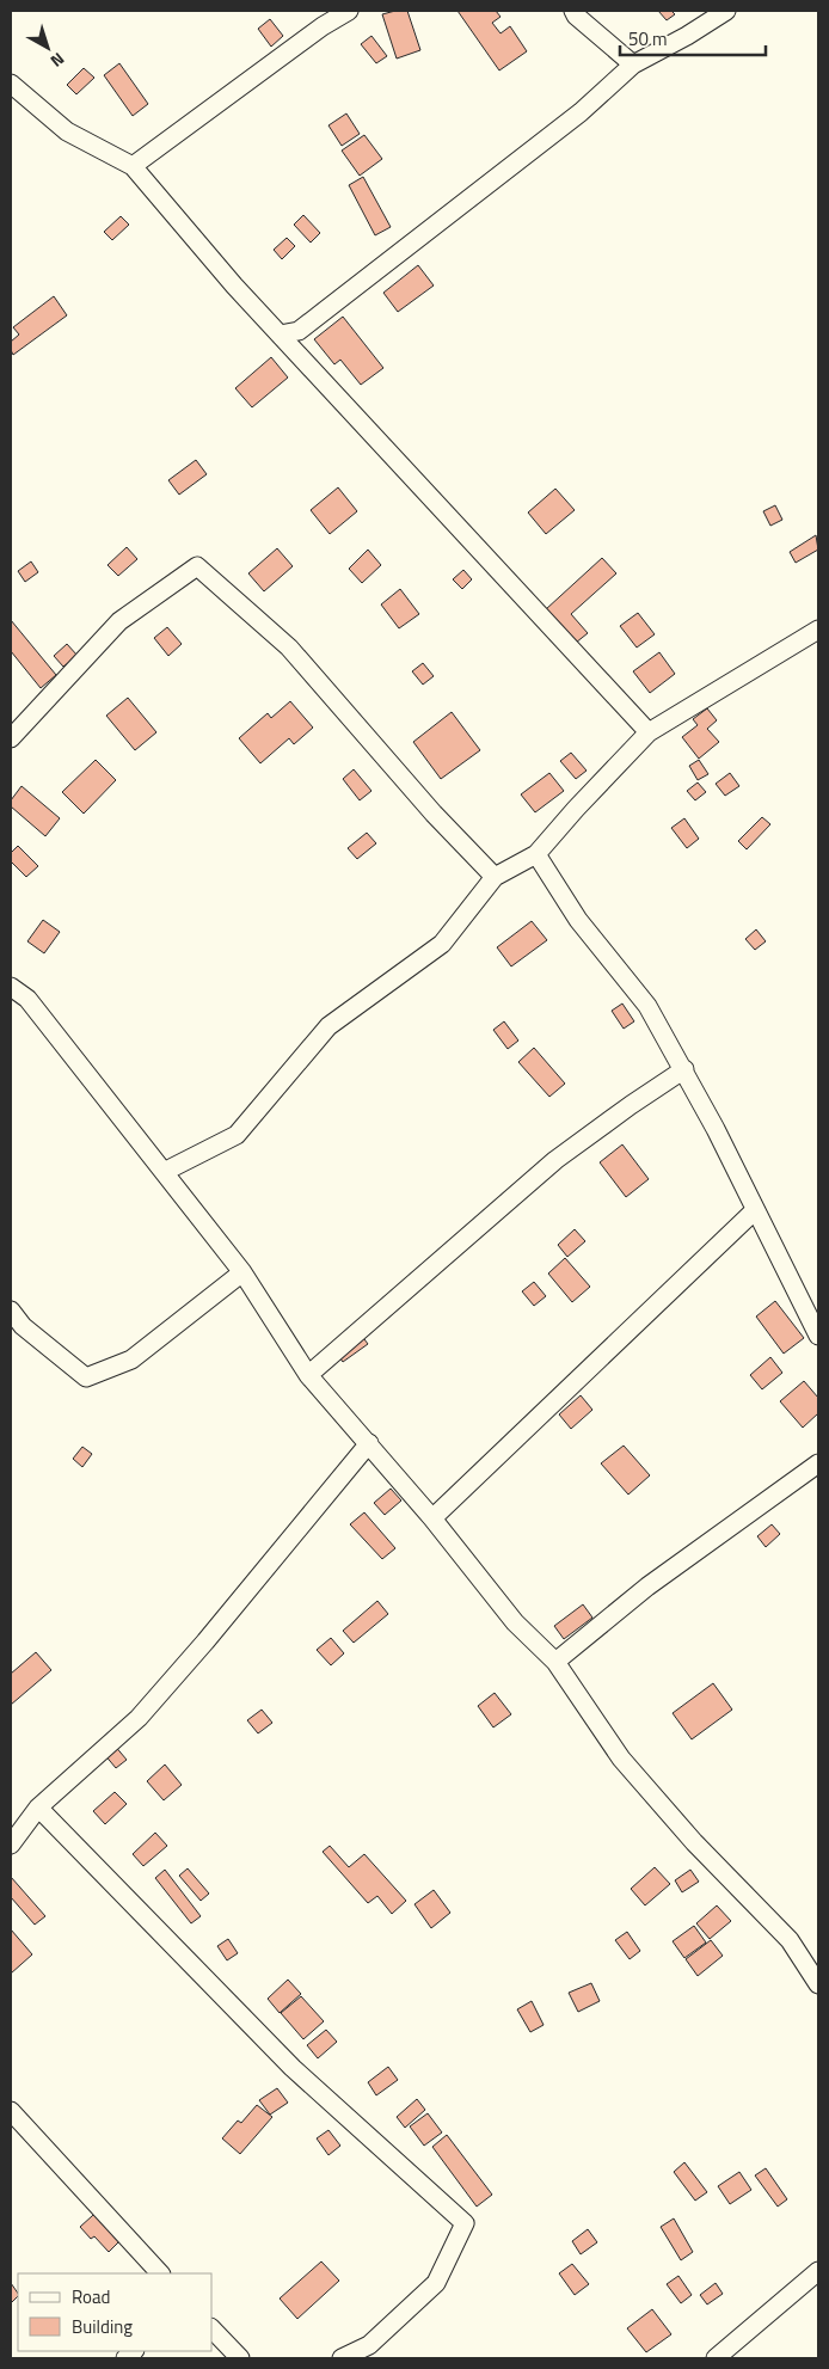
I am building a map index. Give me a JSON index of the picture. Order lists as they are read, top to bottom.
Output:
{
  "legend": ["Road", "Building"],
  "scale_bar": "50 m",
  "north": "bottom right"
}
